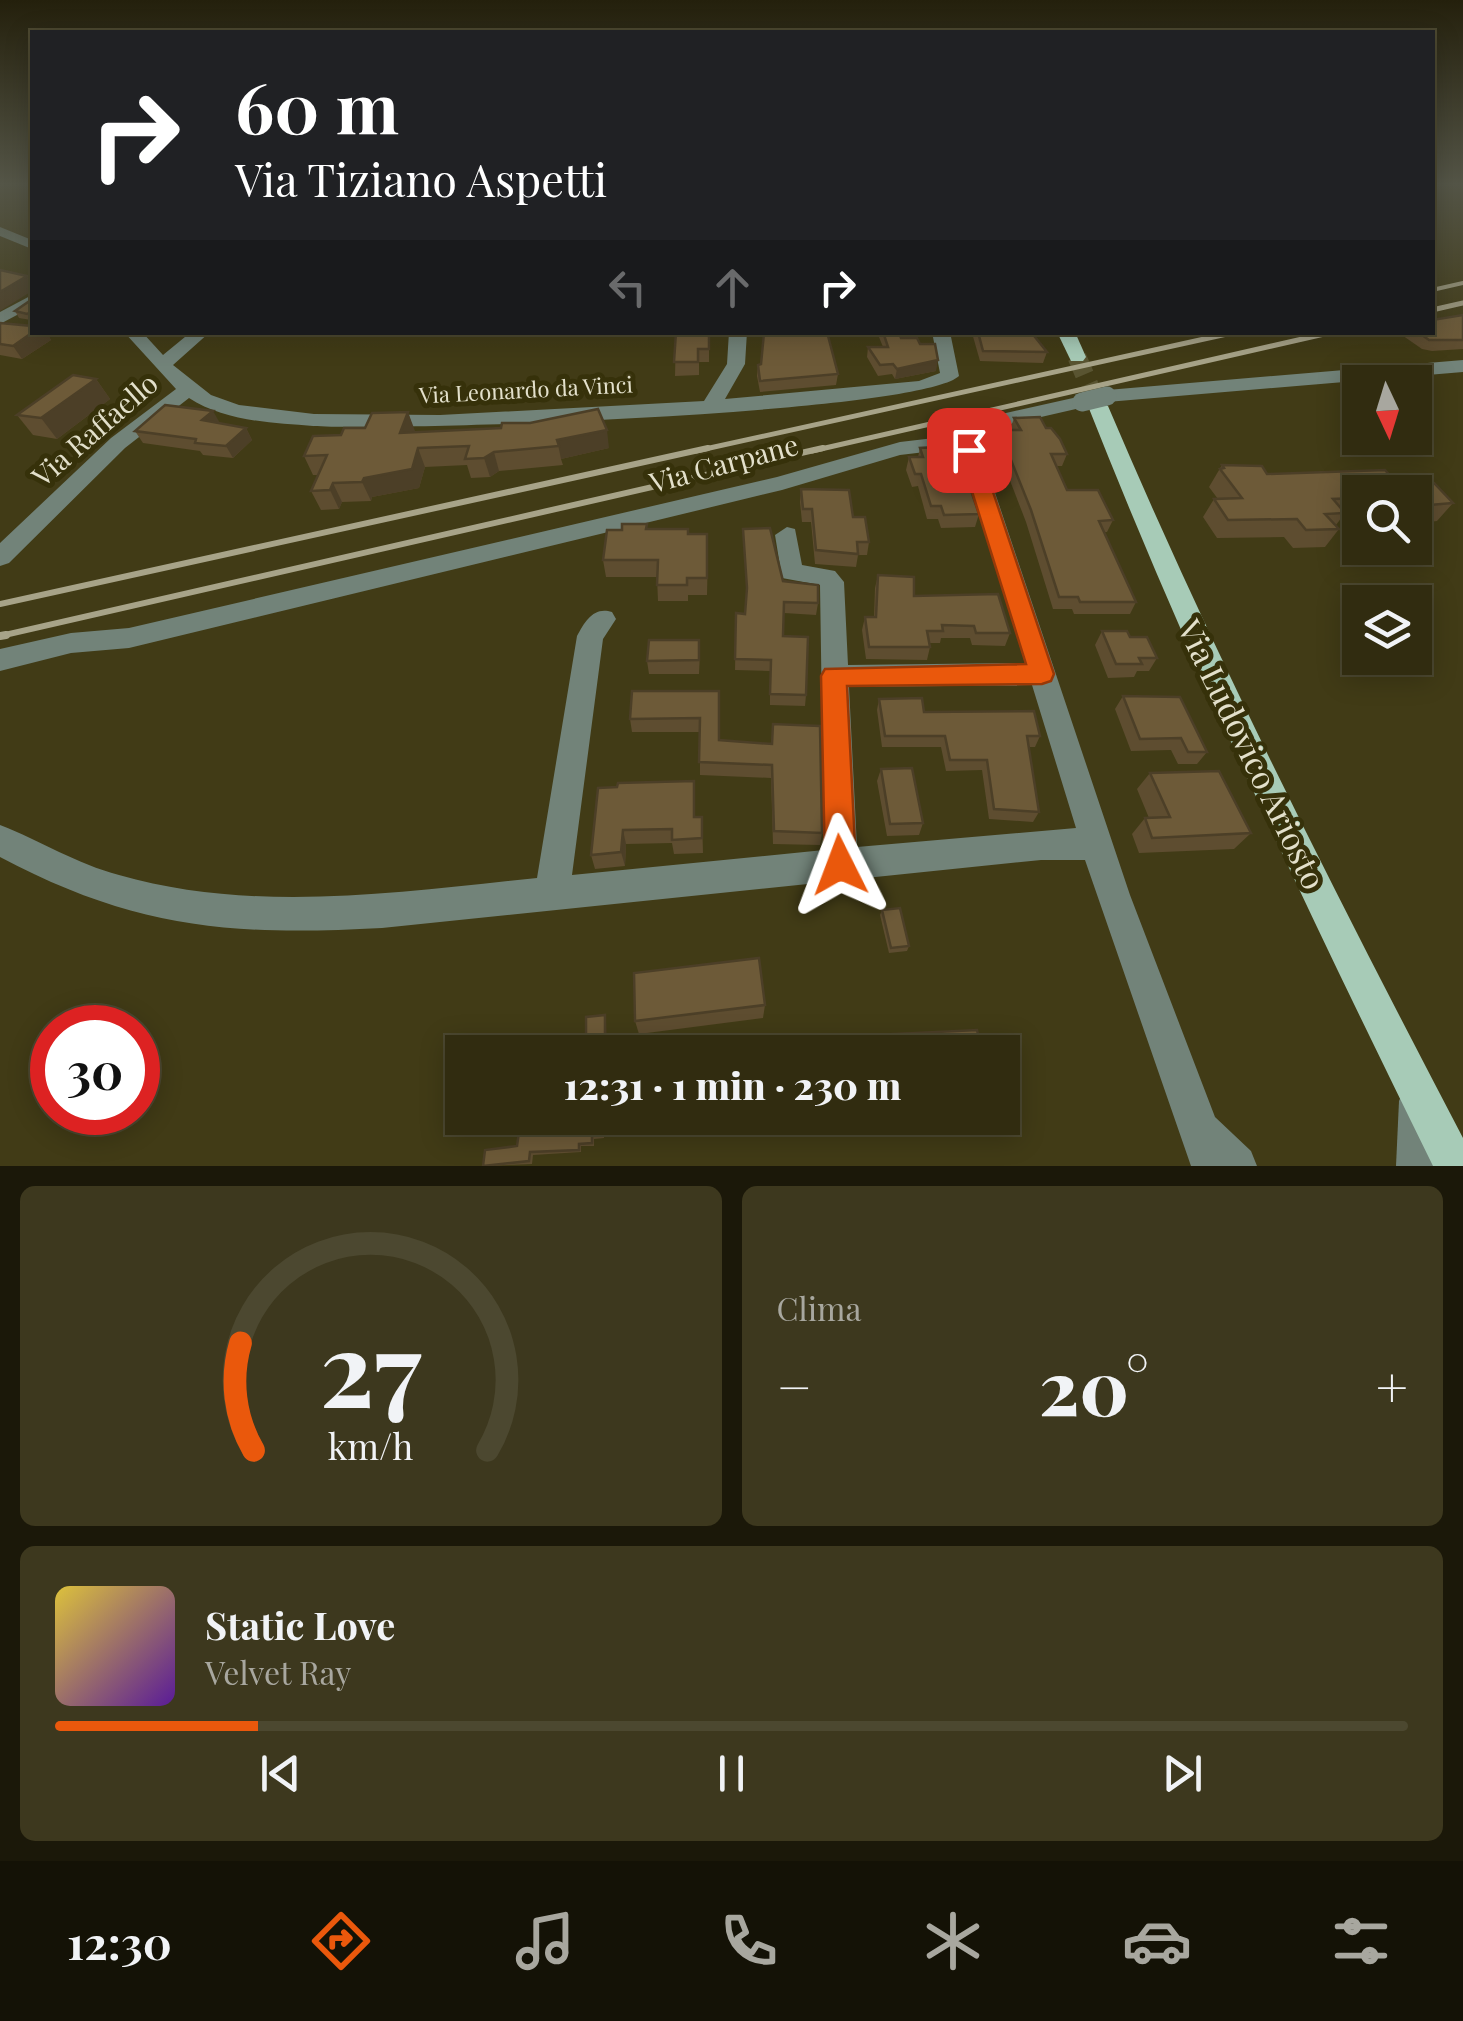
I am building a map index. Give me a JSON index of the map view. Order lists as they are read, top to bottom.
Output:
{
  "streets": {
    "main road": ["Via Ludovico Ariosto"],
    "street": ["Via Leonardo da Vinci", "Via Raffaello", "Via Carpane"]
  },
  "crossings": [
    ["Via Leonardo da Vinci", "Via Raffaello"],
    ["Via Carpane", "Via Ludovico Ariosto"]
  ],
  "north": "bottom",
  "page": {
    "turn": ["60 m", "Via Tiziano Aspetti"],
    "limit": "30",
    "trip": "12:31 · 1 min · 230 m",
    "tile": "Clima",
    "heat": ["−", "20°", "+"],
    "song": ["Static Love", "Velvet Ray"],
    "tabs": "12:30",
    "gauge": ["27", "km/h"]
  }
}
